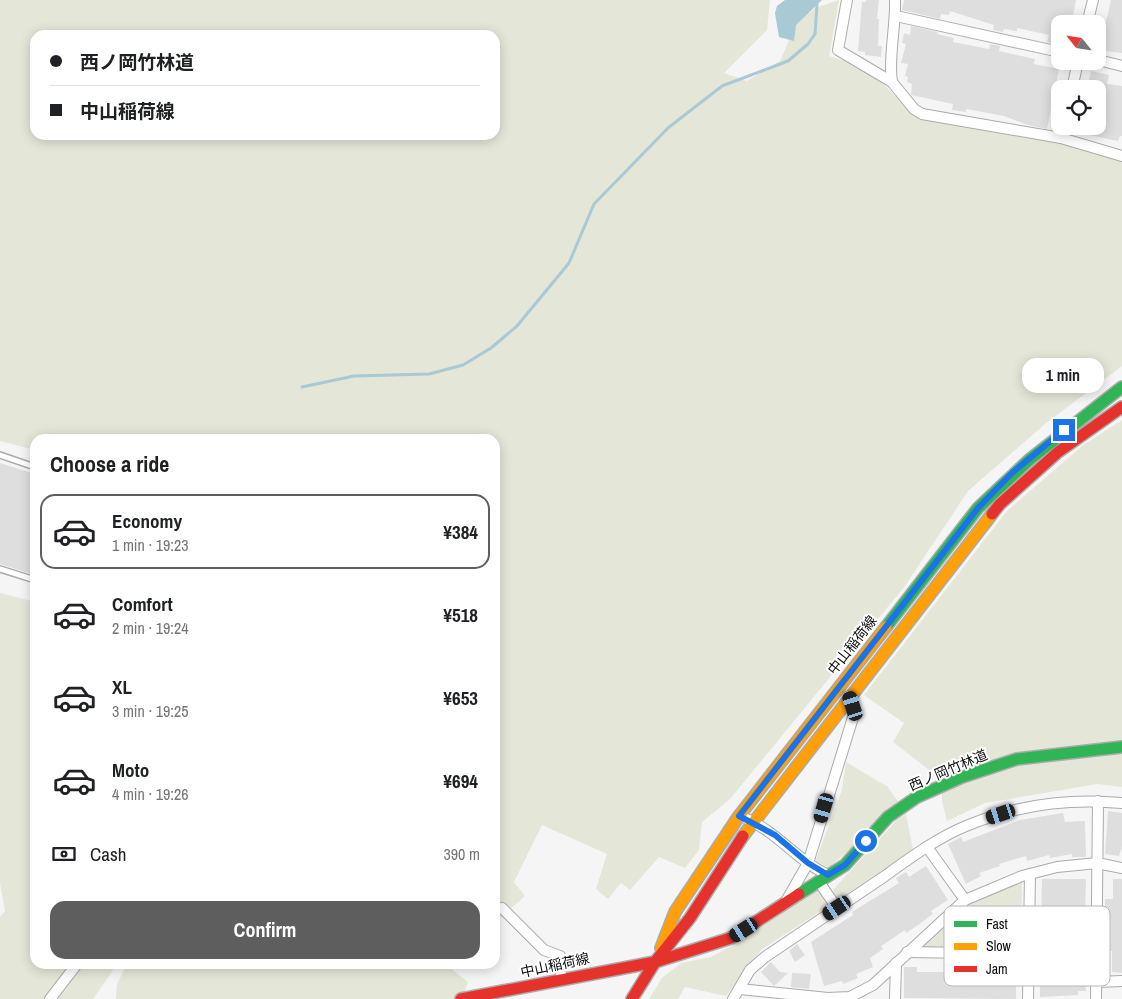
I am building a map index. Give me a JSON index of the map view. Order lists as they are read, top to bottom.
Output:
{
  "streets": {
    "main road": ["中山稲荷線", "西ノ岡竹林道"]
  },
  "crossings": [
    ["中山稲荷線", "西ノ岡竹林道"]
  ],
  "legend": ["Fast", "Slow", "Jam"],
  "north": "top left",
  "page": {
    "banner": ["西ノ岡竹林道", "中山稲荷線"],
    "bubble": "1 min",
    "heading": "Choose a ride",
    "list": [
      {
        "name": "Economy",
        "note": "1 min · 19:23",
        "value": "¥384"
      },
      {
        "name": "Comfort",
        "note": "2 min · 19:24",
        "value": "¥518"
      },
      {
        "name": "XL",
        "note": "3 min · 19:25",
        "value": "¥653"
      },
      {
        "name": "Moto",
        "note": "4 min · 19:26",
        "value": "¥694"
      }
    ],
    "pay": ["Cash", "390 m"],
    "buttons": "Confirm"
  }
}
